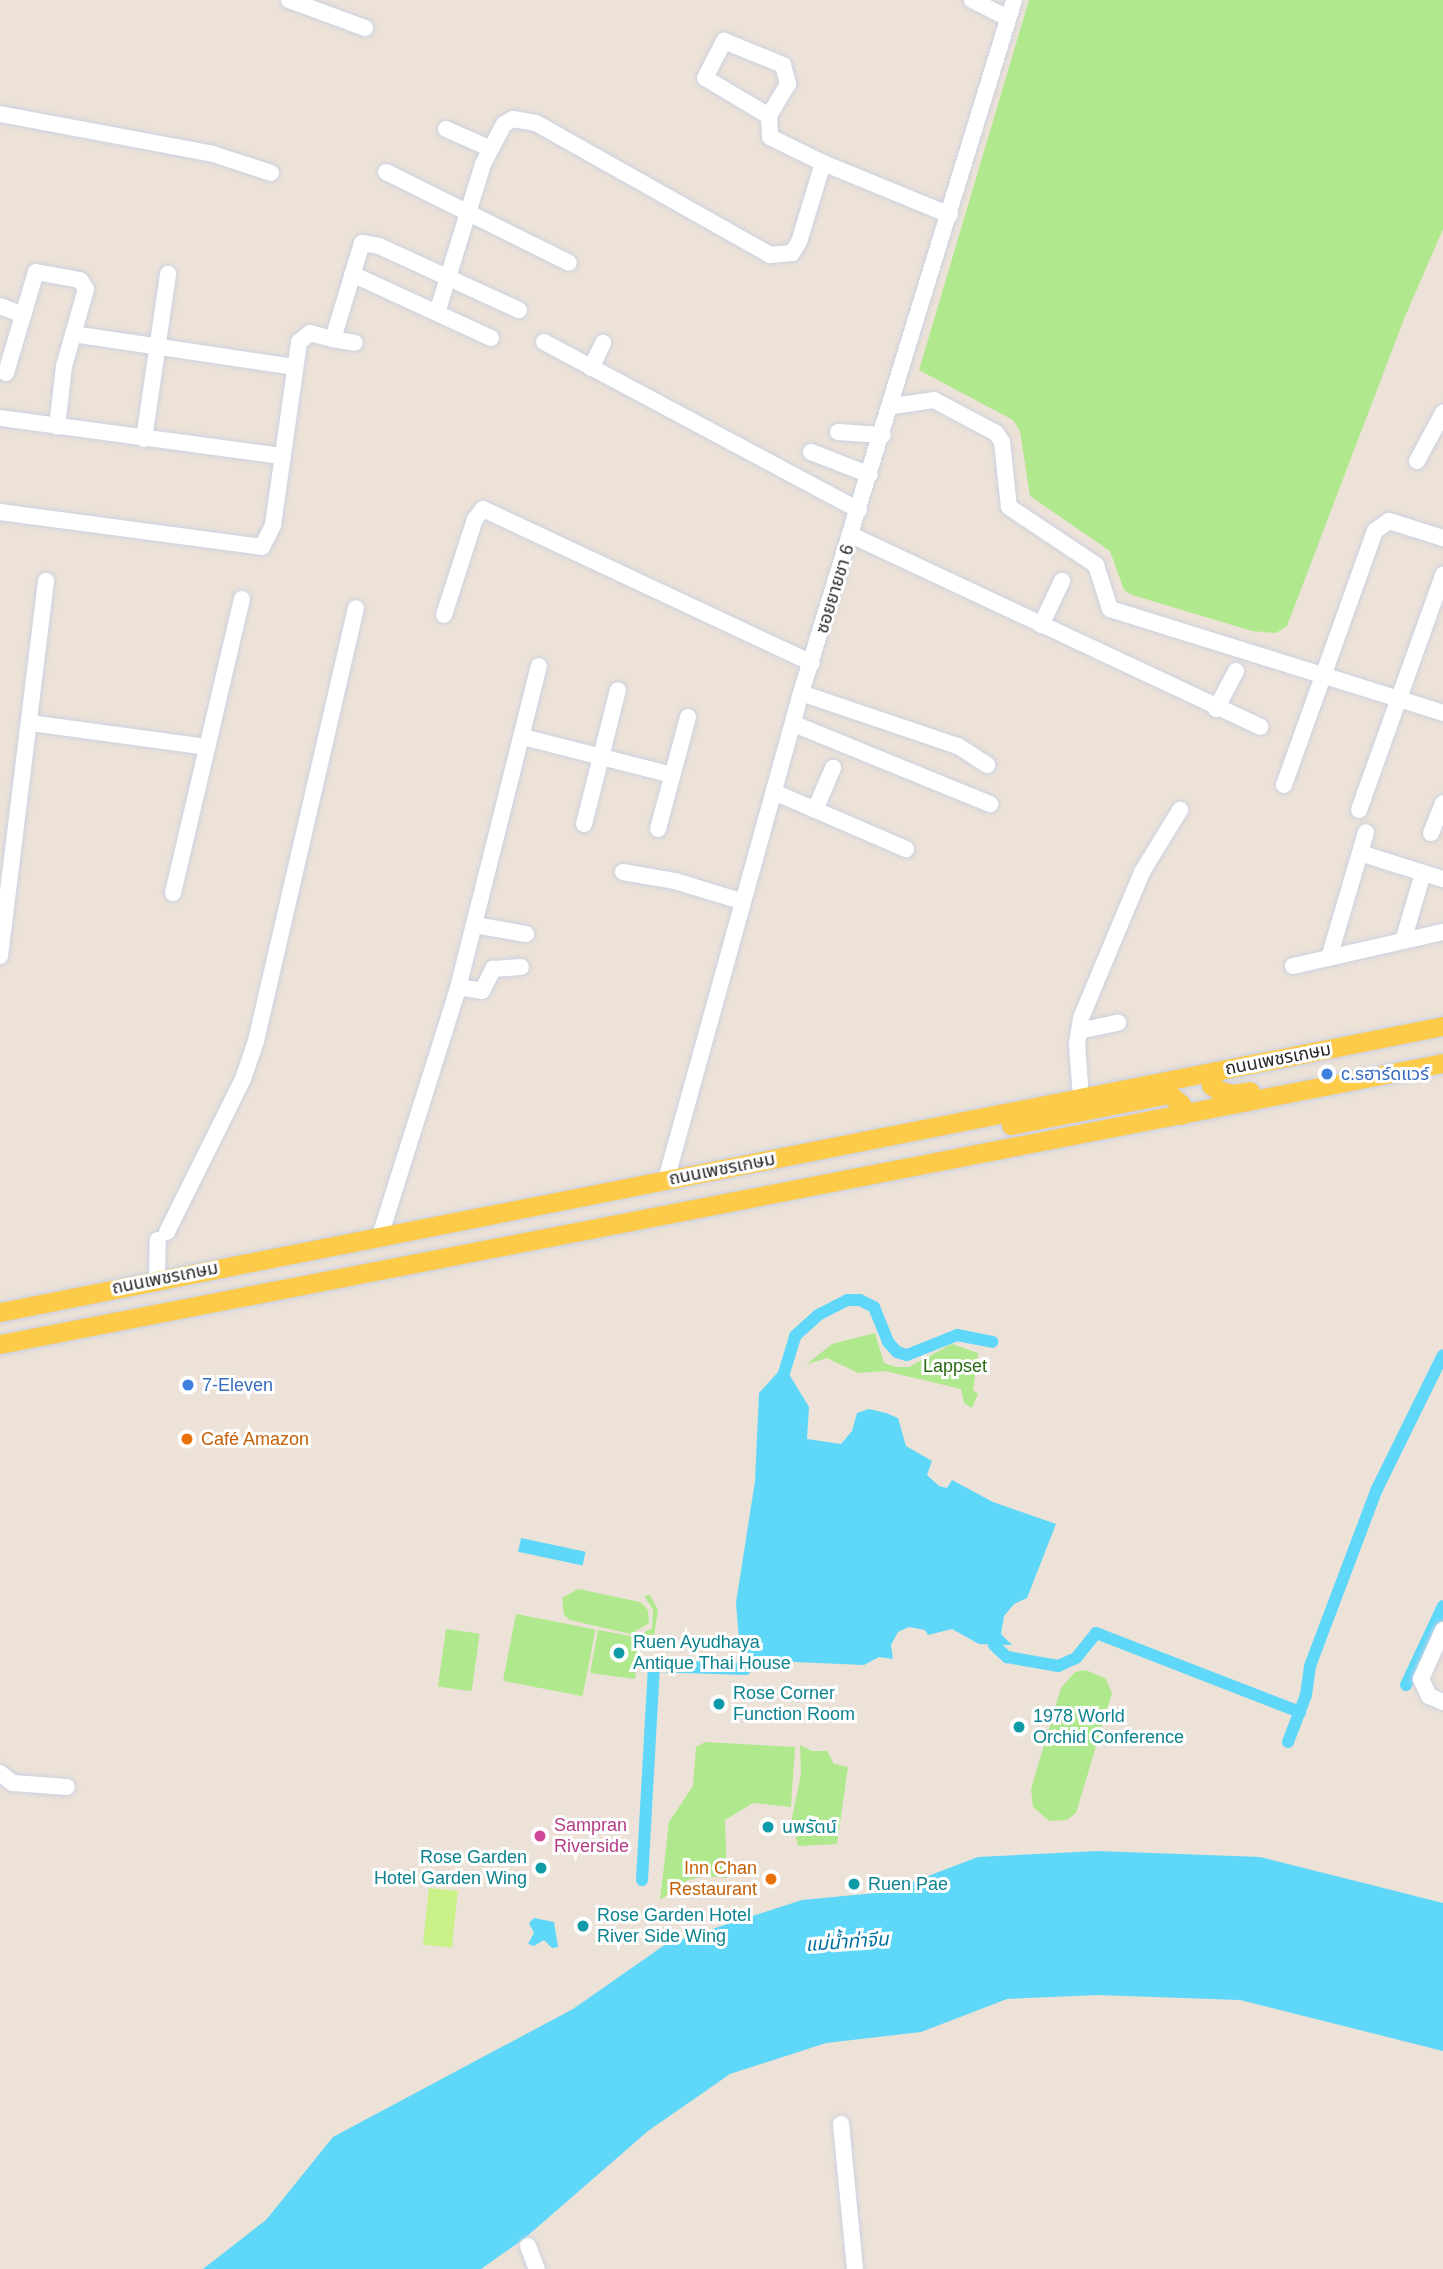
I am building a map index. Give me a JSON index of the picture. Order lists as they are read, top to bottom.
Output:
{
  "streets": {
    "main road": ["ถนนเพชรเกษม"],
    "street": ["ซอยยายชา 6"]
  },
  "crossings": [
    ["ซอยยายชา 6", "ถนนเพชรเกษม"]
  ],
  "water": ["แม่น้ำท่าจีน"],
  "parks": ["Lappset"],
  "places": [
    "c.sฮาร์ดแวร์",
    "7-Eleven",
    "Café Amazon",
    "Ruen Ayudhaya Antique Thai House",
    "Rose Corner Function Room",
    "1978 World Orchid Conference",
    "นพรัตน์",
    "Sampran Riverside",
    "Rose Garden Hotel Garden Wing",
    "Inn Chan Restaurant",
    "Ruen Pae",
    "Rose Garden Hotel River Side Wing"
  ]
}
